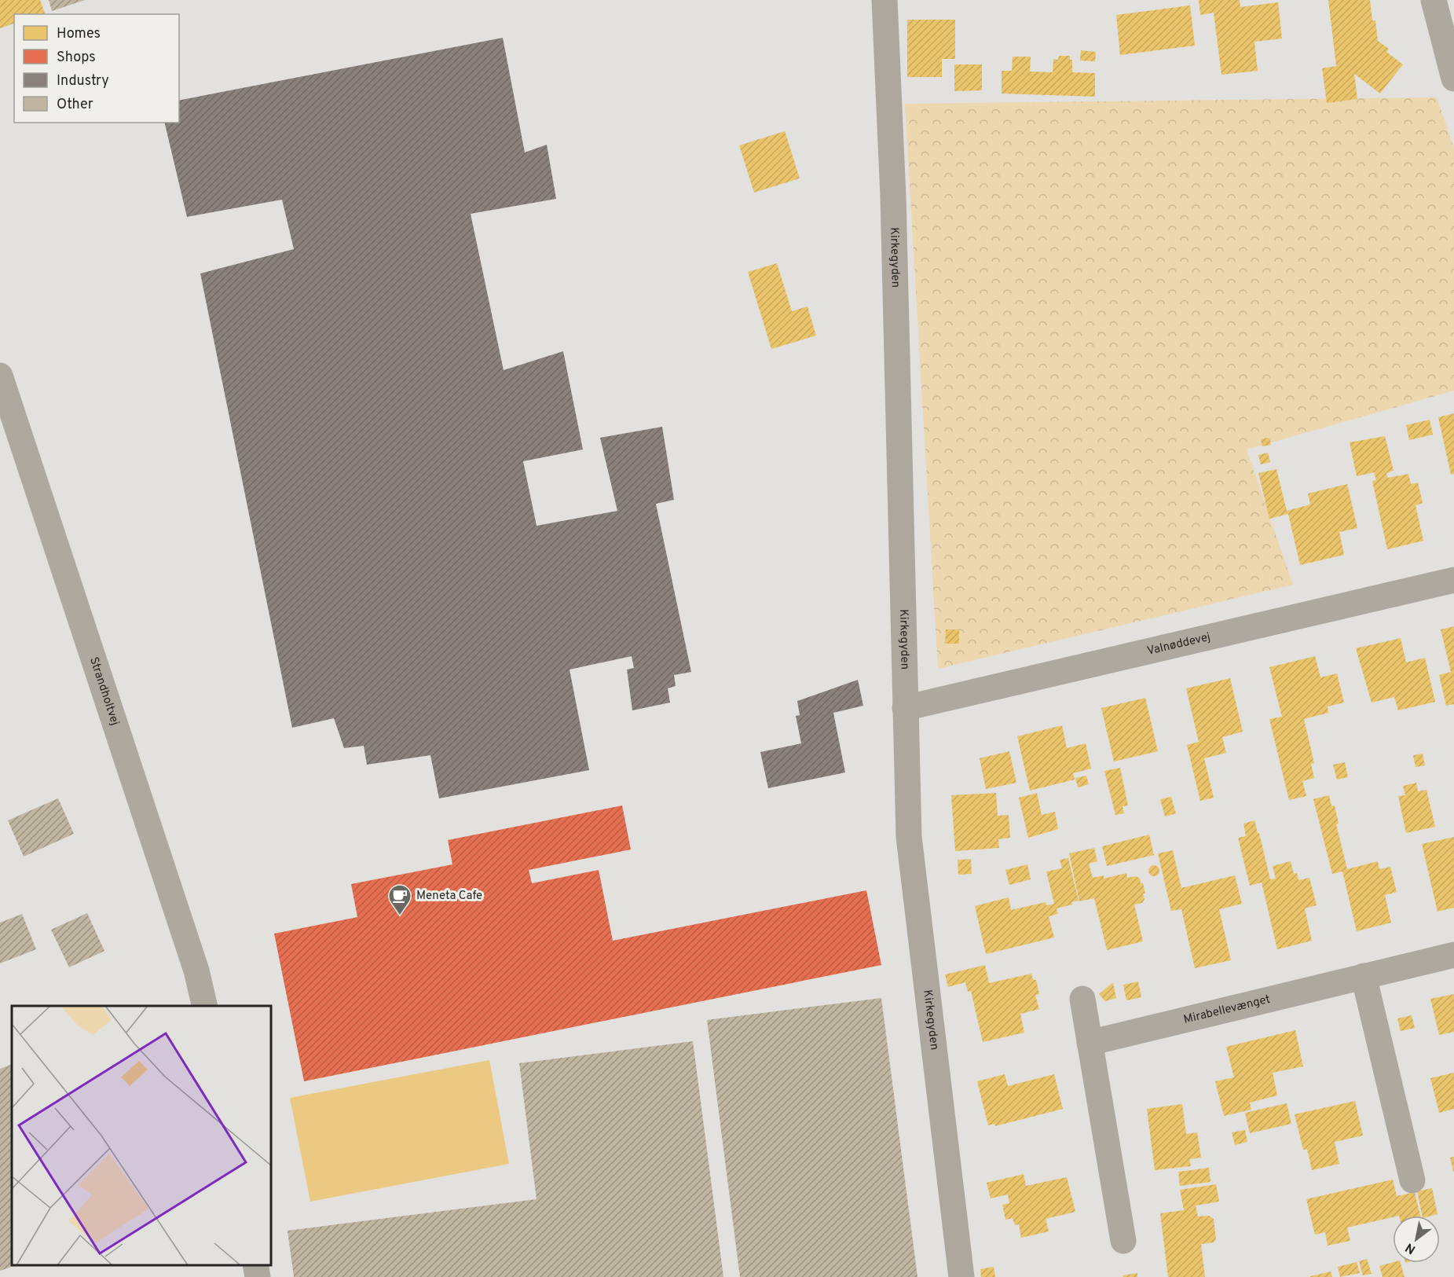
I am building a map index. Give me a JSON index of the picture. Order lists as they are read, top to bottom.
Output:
{
  "streets": {
    "street": [
      "Kirkegyden",
      "Valnøddevej",
      "Strandholtvej",
      "Mirabellevænget"
    ]
  },
  "crossings": [
    ["Kirkegyden", "Valnøddevej"]
  ],
  "places": {
    "cafe": ["Meneta Cafe"]
  },
  "legend": [
    "Homes",
    "Shops",
    "Industry",
    "Other"
  ],
  "north": "bottom left"
}
